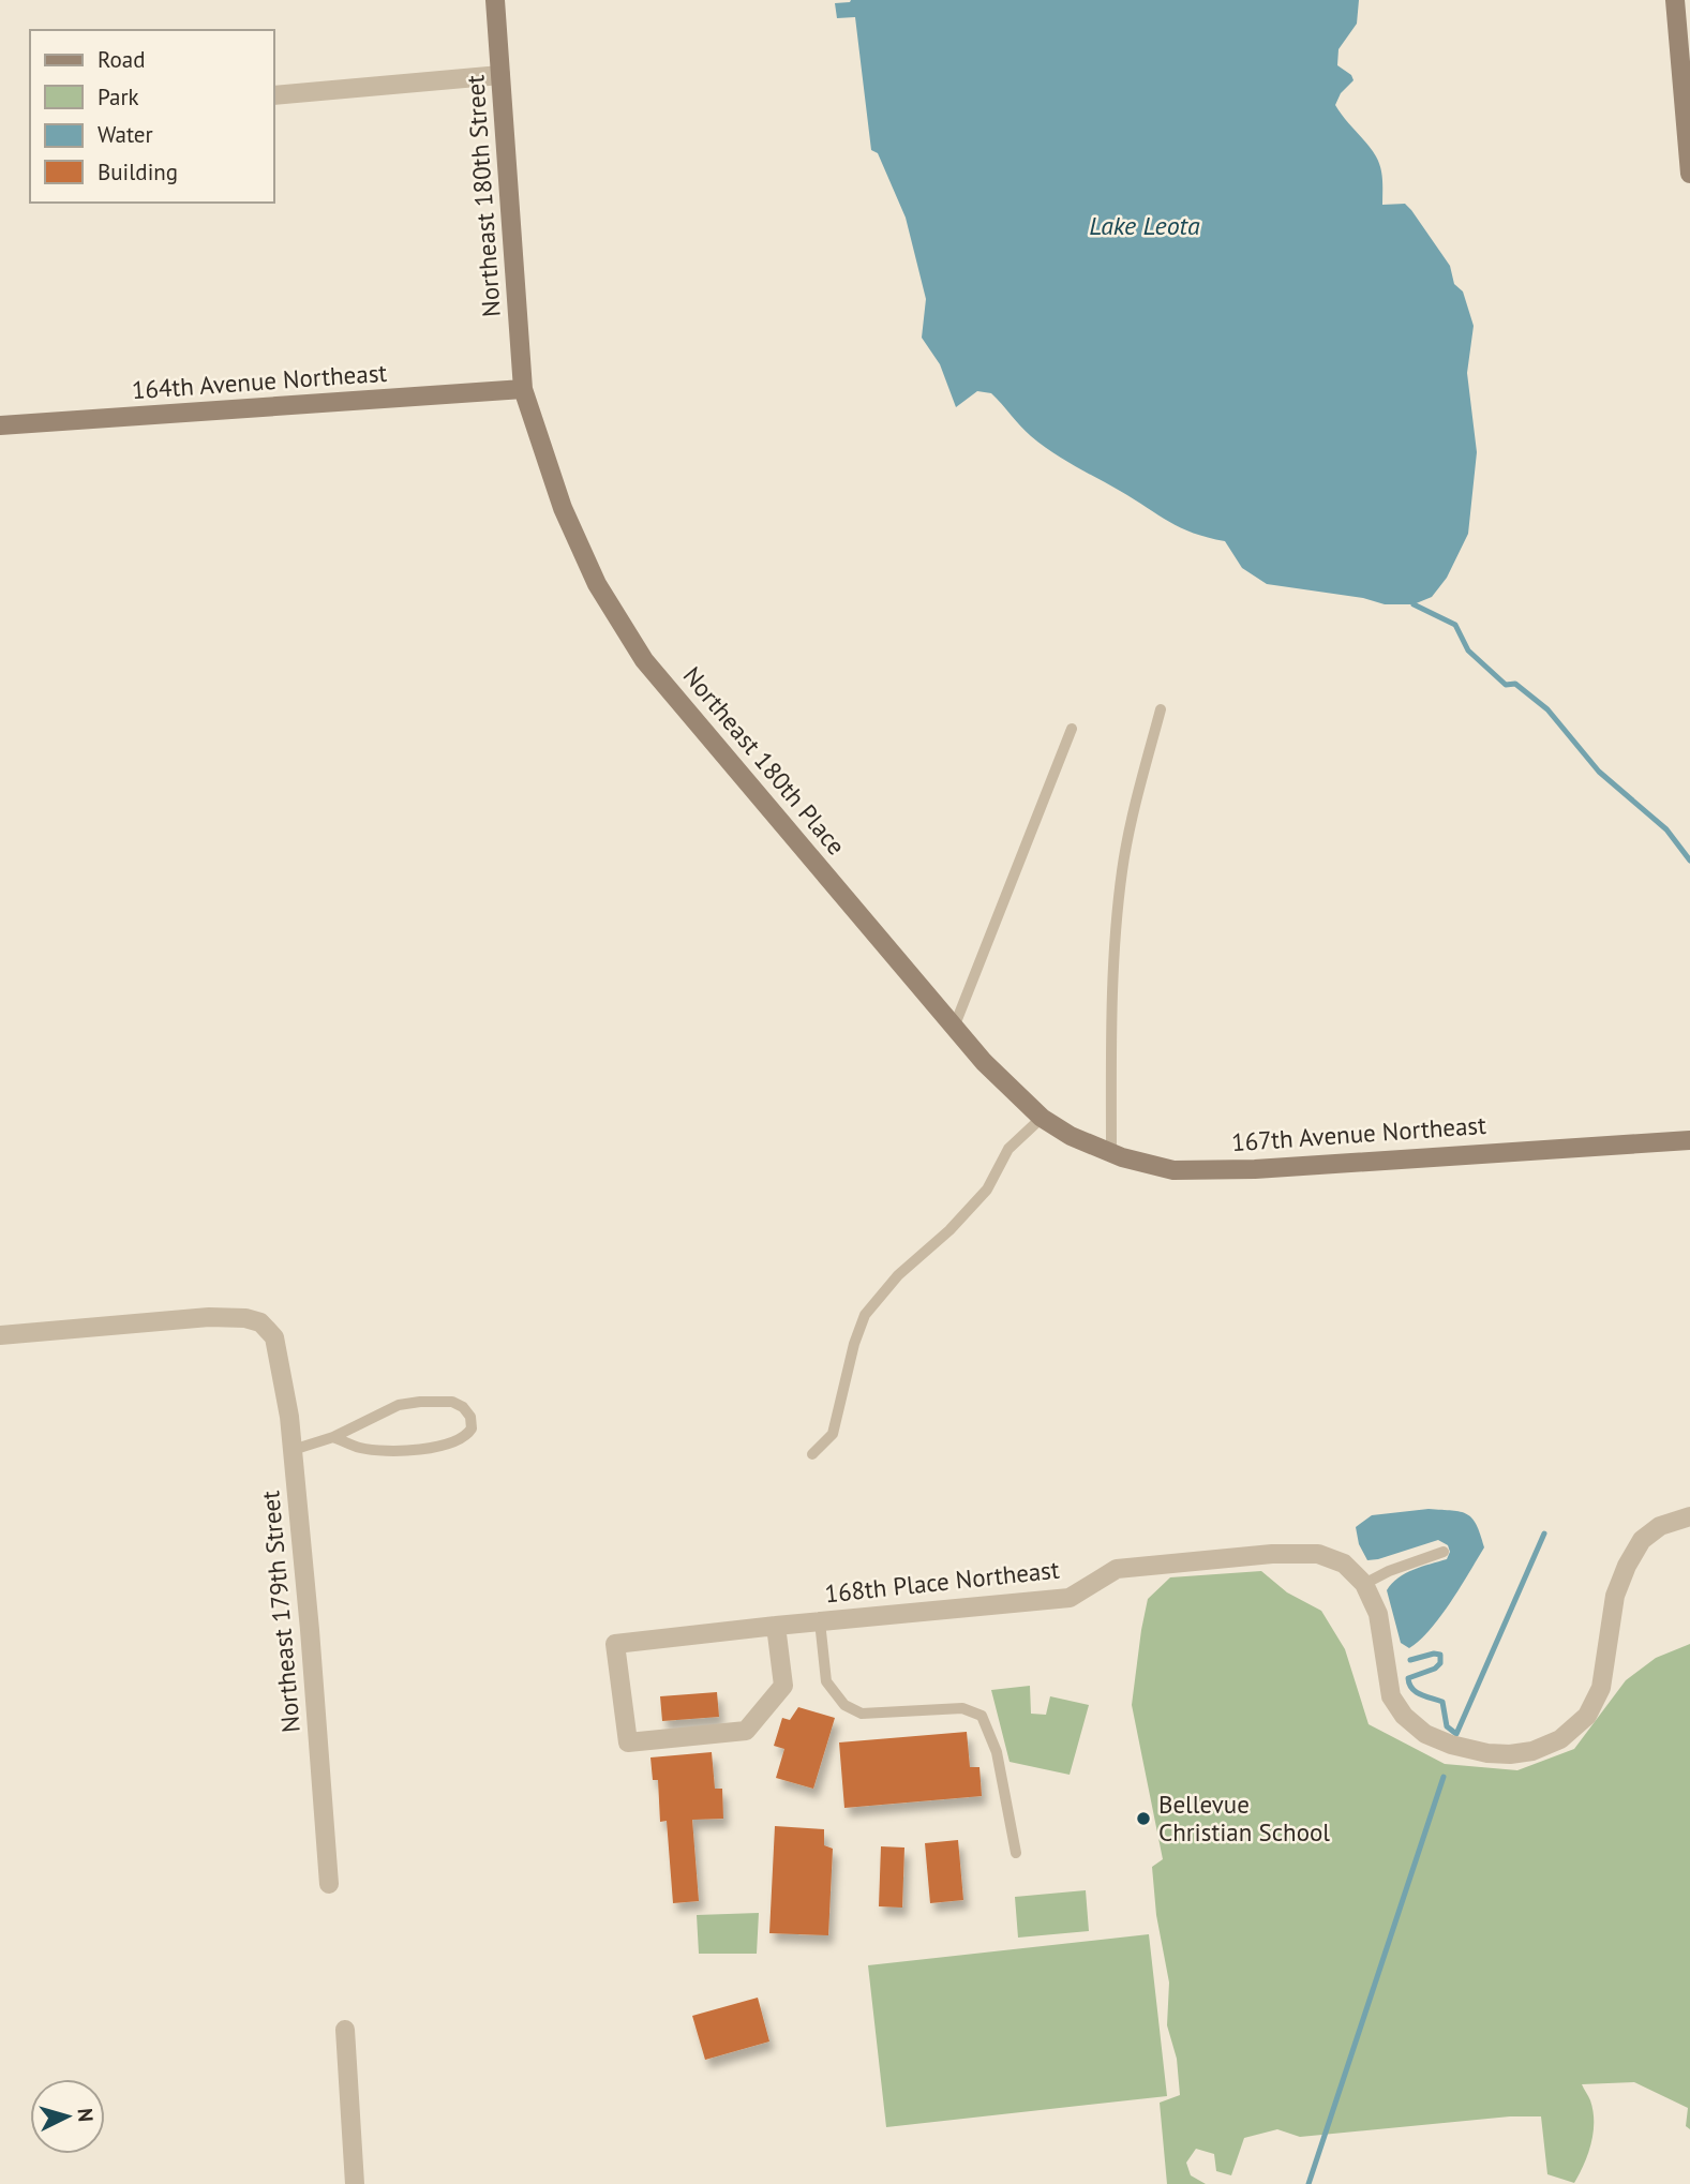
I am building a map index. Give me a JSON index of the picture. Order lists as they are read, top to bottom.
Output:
{
  "streets": {
    "street": [
      "Northeast 180th Street",
      "164th Avenue Northeast",
      "Northeast 180th Place",
      "167th Avenue Northeast",
      "168th Place Northeast",
      "Northeast 179th Street"
    ]
  },
  "crossings": [
    ["Northeast 180th Street", "164th Avenue Northeast"],
    ["Northeast 180th Street", "Northeast 180th Place"],
    ["164th Avenue Northeast", "Northeast 180th Place"],
    ["Northeast 180th Place", "167th Avenue Northeast"]
  ],
  "water": ["Lake Leota"],
  "places": ["Bellevue Christian School"],
  "legend": [
    "Road",
    "Park",
    "Water",
    "Building"
  ],
  "north": "right"
}
